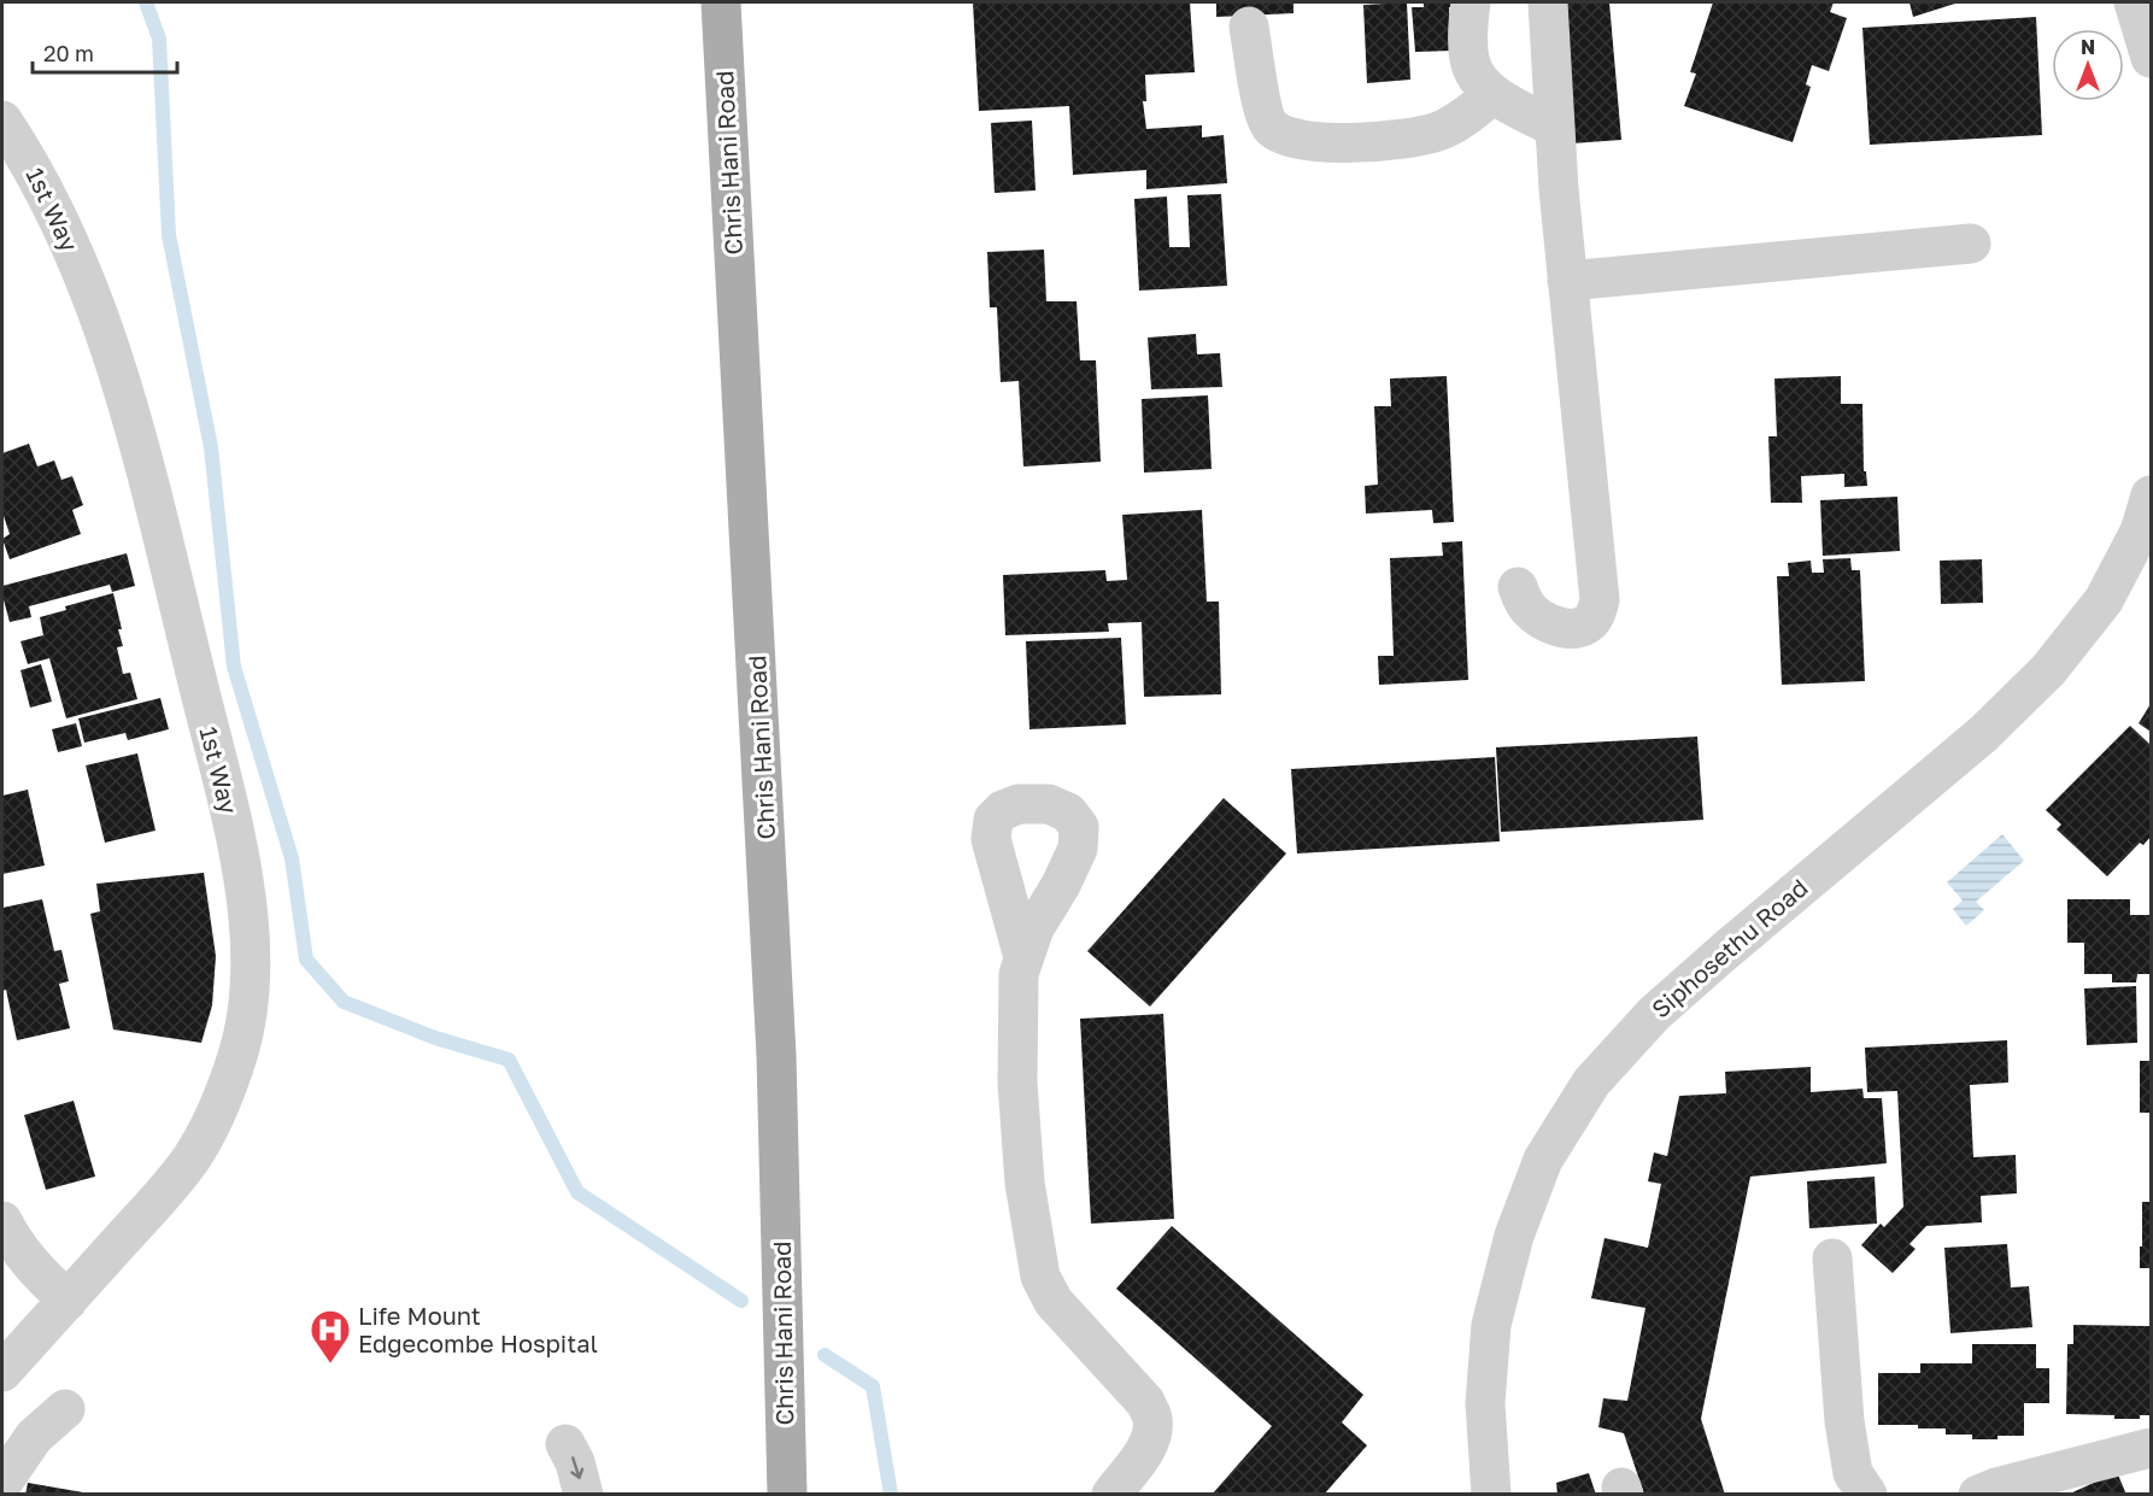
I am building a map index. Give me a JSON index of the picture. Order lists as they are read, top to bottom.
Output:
{
  "streets": {
    "main road": ["Chris Hani Road"],
    "street": ["1st Way", "Siphosethu Road"]
  },
  "places": {
    "hospital": ["Life Mount Edgecombe Hospital"]
  },
  "scale_bar": "20 m",
  "north": "top"
}
